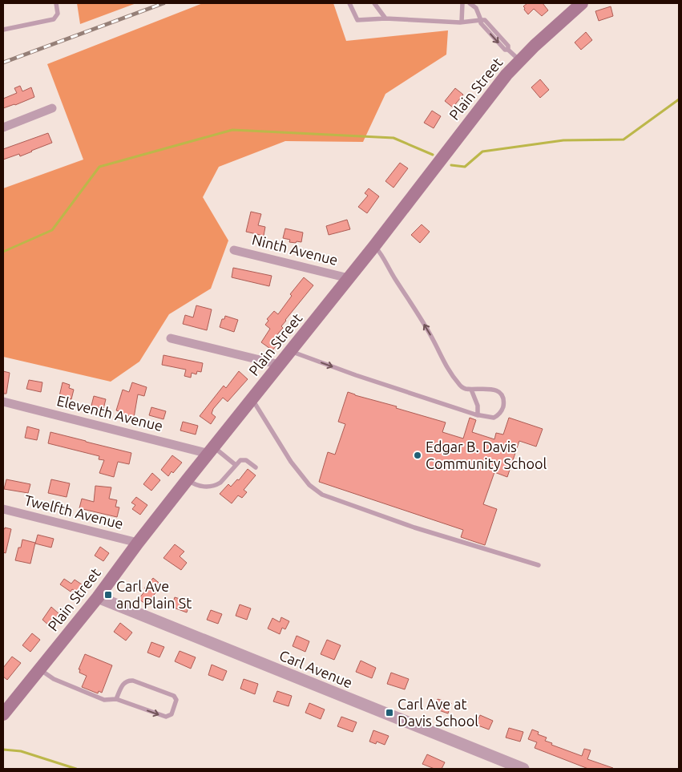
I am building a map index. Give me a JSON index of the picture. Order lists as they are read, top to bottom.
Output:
{
  "streets": {
    "main road": ["Plain Street"],
    "street": [
      "Ninth Avenue",
      "Eleventh Avenue",
      "Twelfth Avenue",
      "Carl Avenue"
    ]
  },
  "crossings": [
    ["Plain Street", "Ninth Avenue"],
    ["Plain Street", "Eleventh Avenue"],
    ["Plain Street", "Twelfth Avenue"],
    ["Plain Street", "Carl Avenue"]
  ],
  "places": {
    "other": ["Edgar B. Davis Community School"],
    "transit": ["Carl Ave and Plain St", "Carl Ave at Davis School"]
  }
}
